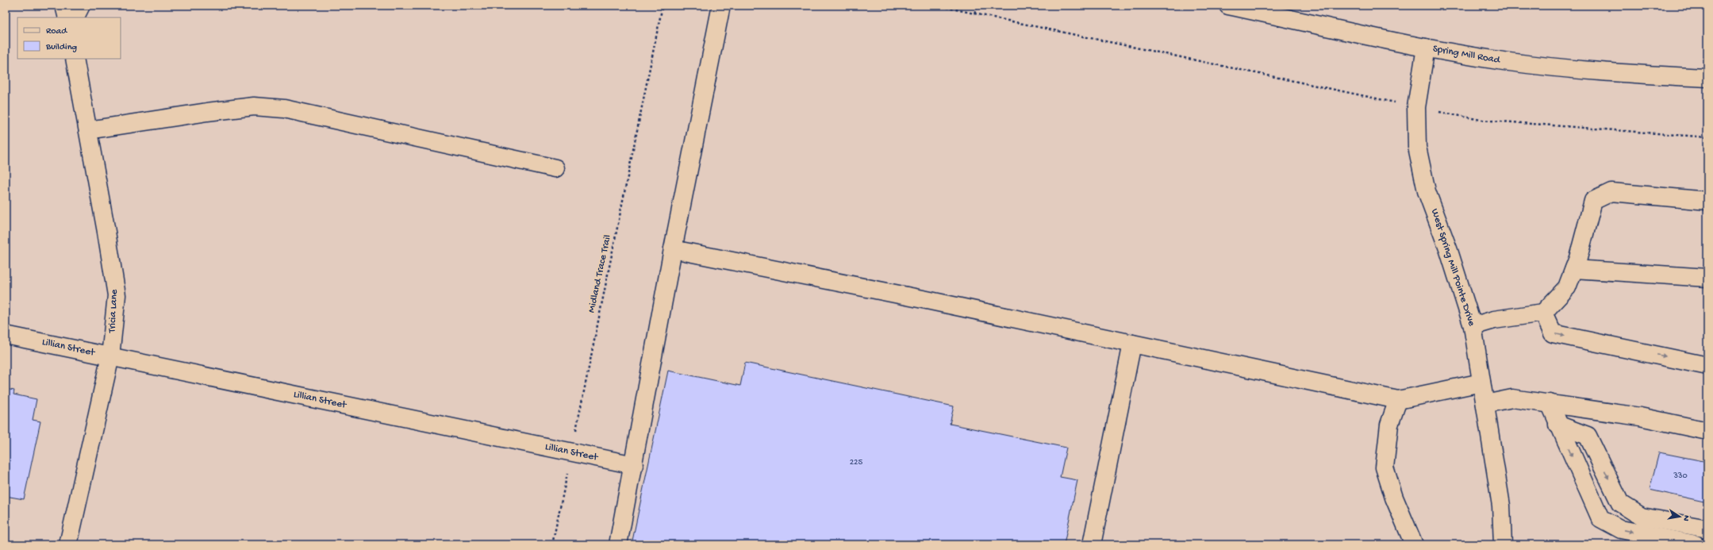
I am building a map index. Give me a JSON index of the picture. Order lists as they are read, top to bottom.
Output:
{
  "streets": {
    "street": [
      "Spring Mill Road",
      "West Spring Mill Pointe Drive",
      "Tricia Lane",
      "Lillian Street"
    ],
    "path": ["Midland Trace Trail"]
  },
  "crossings": [
    ["Spring Mill Road", "West Spring Mill Pointe Drive"],
    ["Midland Trace Trail", "Lillian Street"],
    ["Tricia Lane", "Lillian Street"]
  ],
  "house_numbers": ["225", "330"],
  "legend": ["Road", "Building"],
  "north": "right"
}
